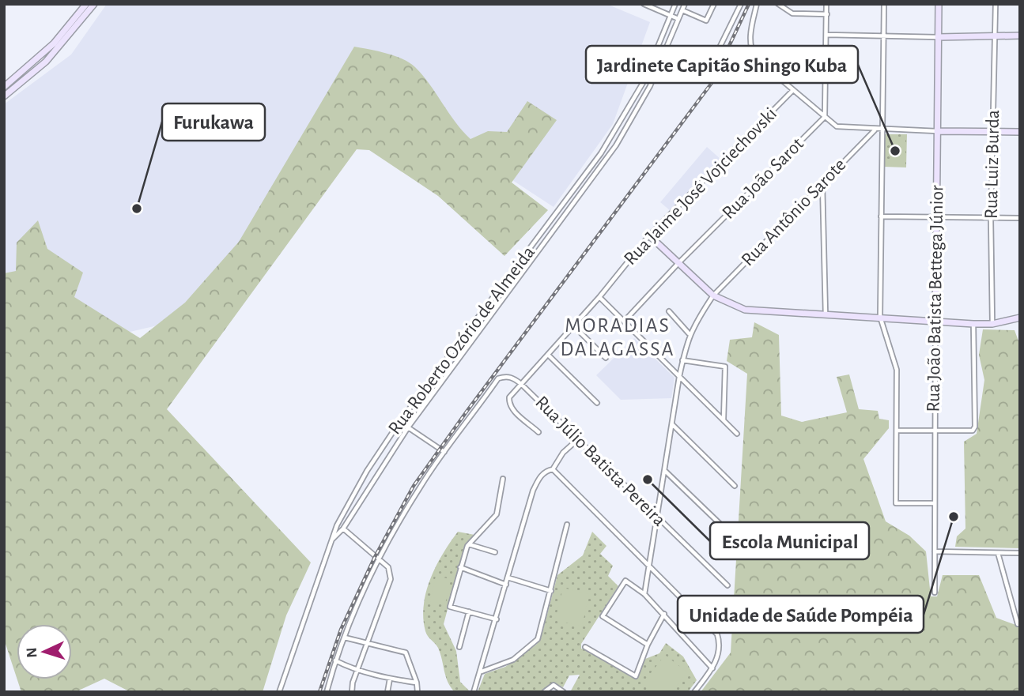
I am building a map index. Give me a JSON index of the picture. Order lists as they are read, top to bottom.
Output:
{
  "streets": {
    "street": [
      "Rua Luiz Burda",
      "Rua João Sarot",
      "Rua Jaime José Vojciechovski",
      "Rua Antônio Sarote",
      "Rua João Batista Bettega Júnior",
      "Rua Roberto Ozório de Almeida",
      "Rua Júlio Batista Pereira"
    ]
  },
  "crossings": [
    ["Rua Jaime José Vojciechovski", "Rua Júlio Batista Pereira"],
    ["Rua Antônio Sarote", "Rua Júlio Batista Pereira"]
  ],
  "districts": ["MORADIAS DALAGASSA"],
  "places": [
    "Jardinete Capitão Shingo Kuba",
    "Furukawa",
    "Escola Municipal",
    "Unidade de Saúde Pompéia"
  ],
  "north": "left"
}
